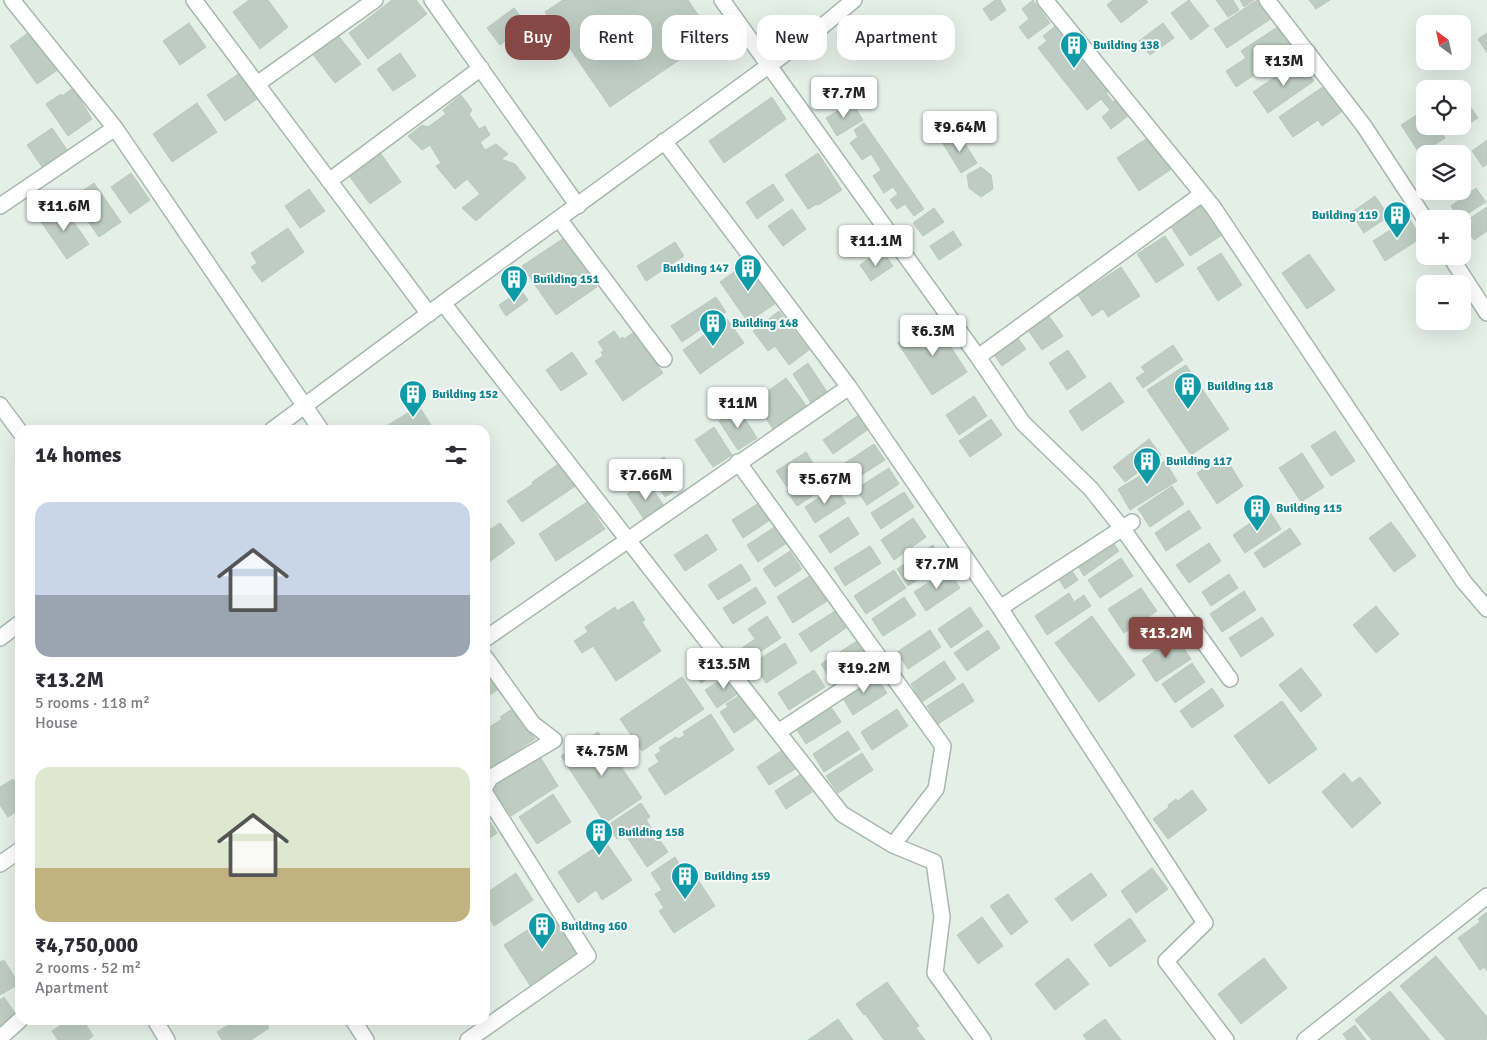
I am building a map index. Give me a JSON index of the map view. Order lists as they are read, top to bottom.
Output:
{
  "places": {
    "building": [
      "Building 138",
      "Building 119",
      "Building 147",
      "Building 151",
      "Building 148",
      "Building 118",
      "Building 152",
      "Building 117",
      "Building 115",
      "Building 158",
      "Building 159",
      "Building 160"
    ]
  },
  "north": "top left",
  "page": {
    "map_buttons": ["+", "−"],
    "chip": [
      "Buy",
      "Rent",
      "Filters",
      "New",
      "Apartment"
    ],
    "price": [
      "₹13M",
      "₹7.7M",
      "₹9.64M",
      "₹11.6M",
      "₹11.1M",
      "₹6.3M",
      "₹11M",
      "₹7.66M",
      "₹5.67M",
      "₹7.7M",
      "₹13.2M",
      "₹13.5M",
      "₹19.2M",
      "₹4.75M"
    ],
    "heading": "14 homes",
    "list": [
      {
        "name": "₹13.2M",
        "note": "5 rooms · 118 m² · House"
      },
      {
        "name": "₹4,750,000",
        "note": "2 rooms · 52 m² · Apartment"
      }
    ]
  }
}
